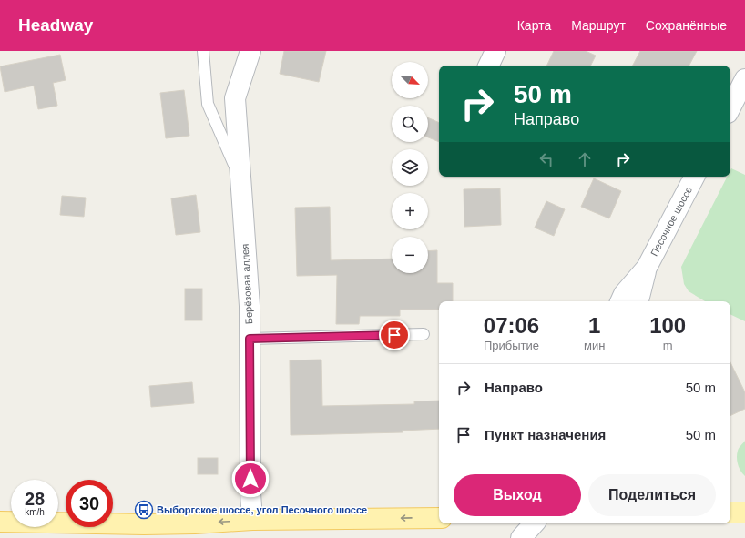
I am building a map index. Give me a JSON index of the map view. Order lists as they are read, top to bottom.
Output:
{
  "streets": {
    "street": ["Песочное шоссе", "Берёзовая аллея"]
  },
  "places": {
    "bus stop": ["Выборгское шоссе, угол Песочного шоссе"]
  },
  "north": "bottom right",
  "page": {
    "header": "Headway",
    "nav": ["Карта", "Маршрут", "Сохранённые"],
    "map_buttons": ["+", "−"],
    "turn": ["50 m", "Направо"],
    "eta": [
      "07:06",
      "Прибытие",
      "1",
      "мин",
      "100",
      "m"
    ],
    "list": [
      {
        "name": "Направо",
        "value": "50 m"
      },
      {
        "name": "Пункт назначения",
        "value": "50 m"
      }
    ],
    "buttons": ["Выход", "Поделиться"],
    "speed": "28 km/h",
    "limit": "30"
  }
}
